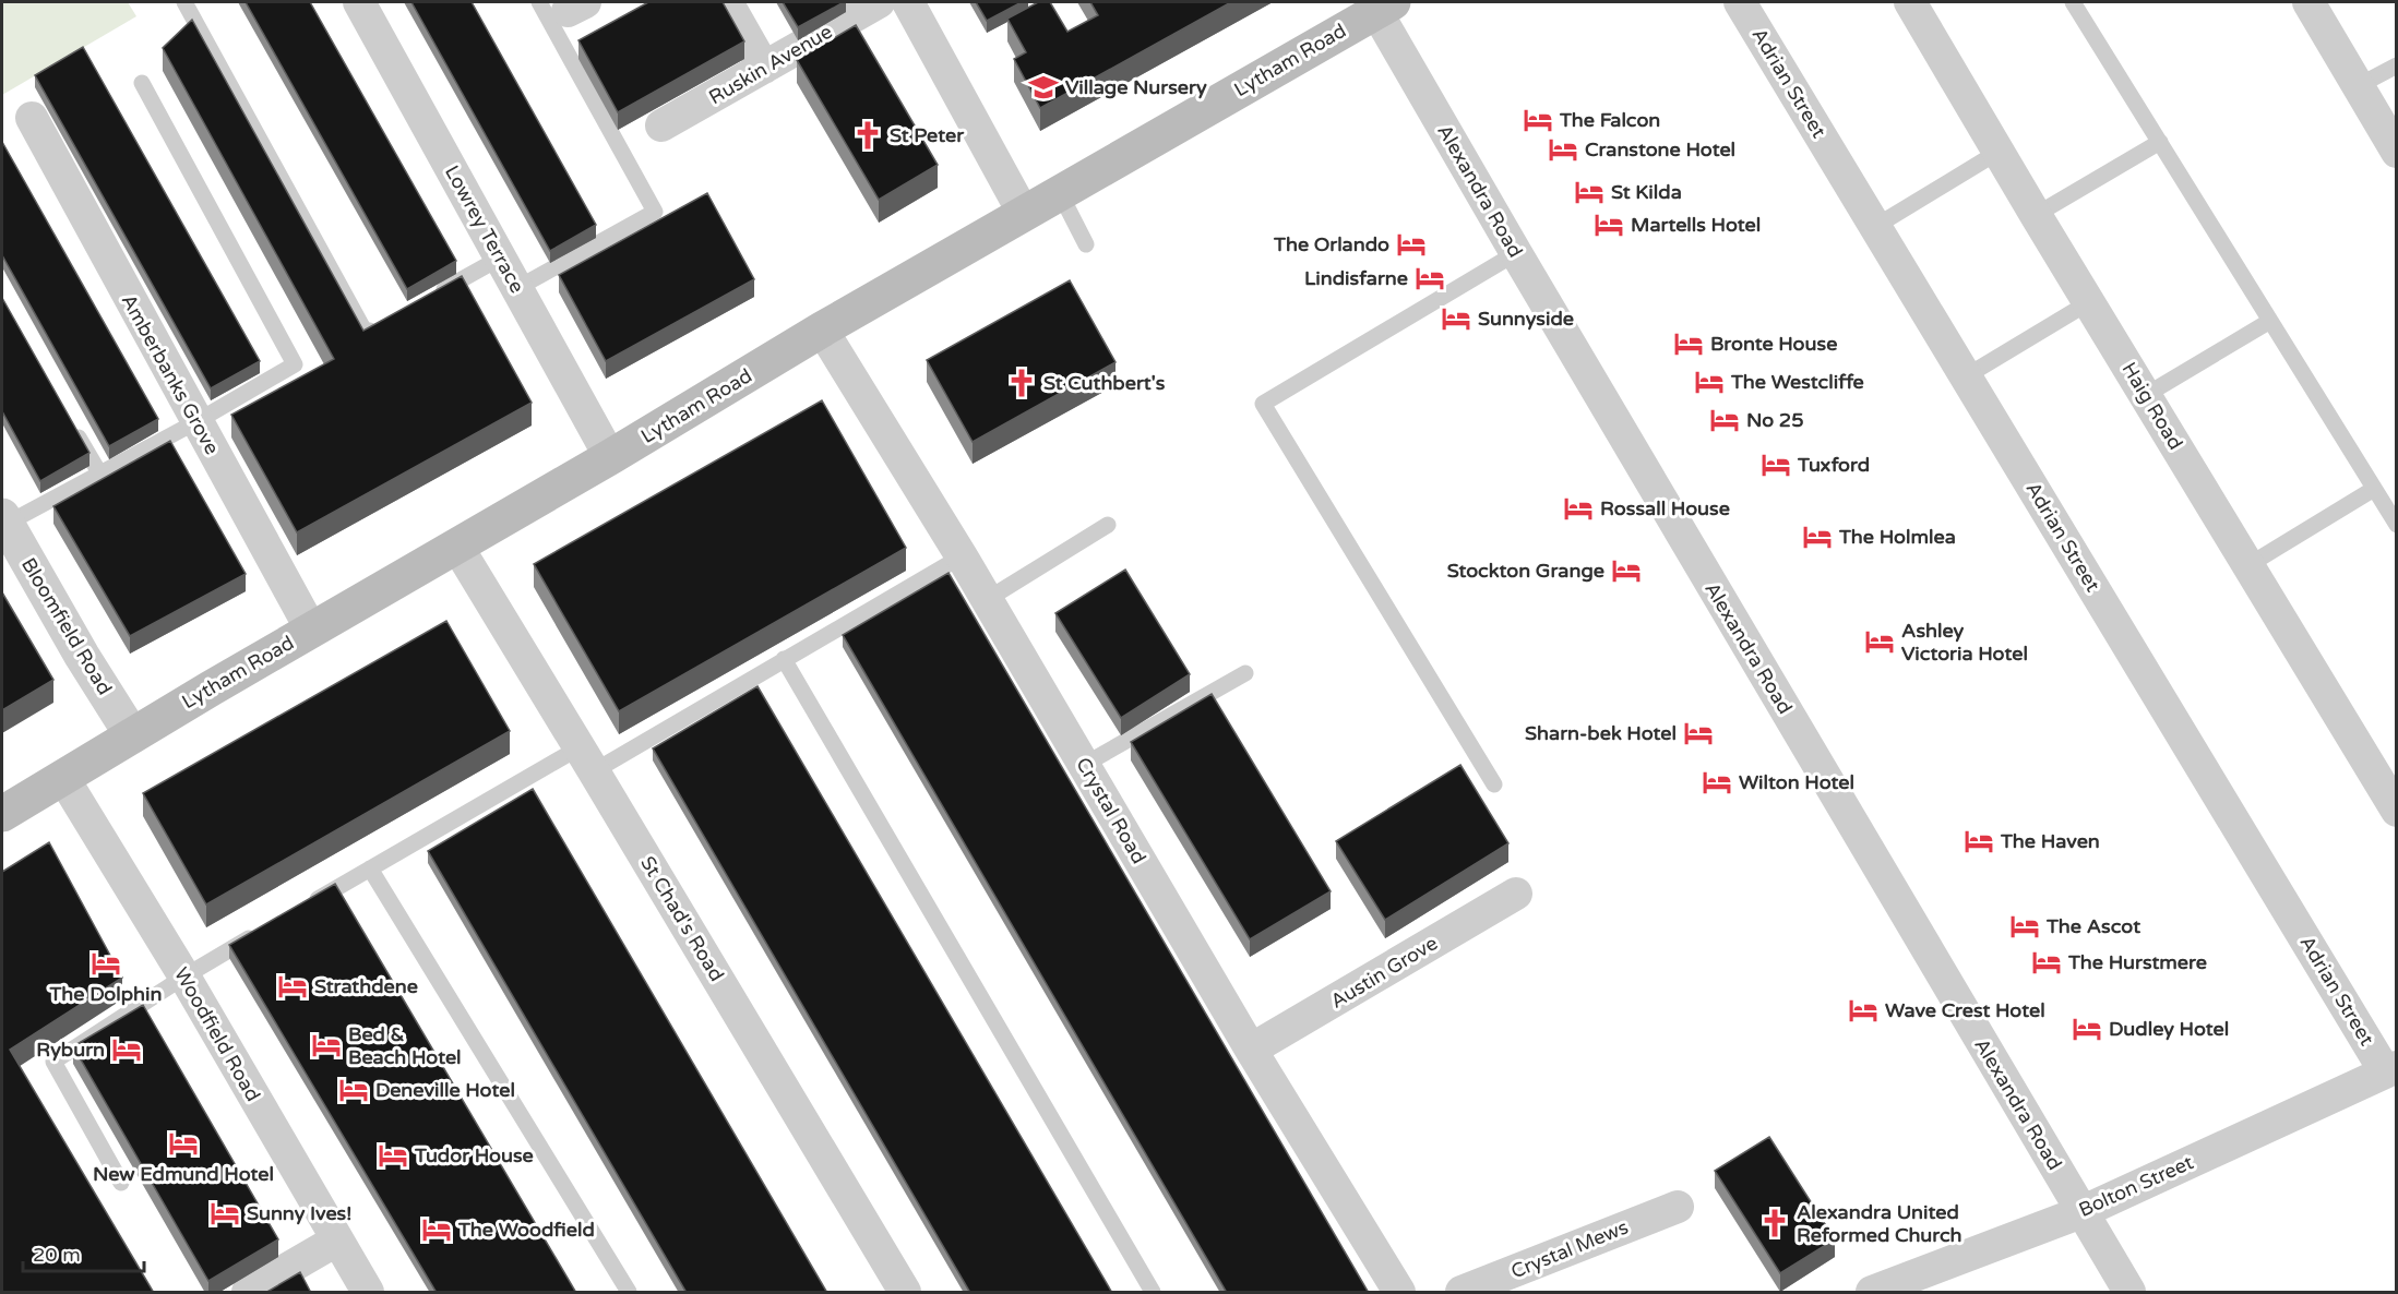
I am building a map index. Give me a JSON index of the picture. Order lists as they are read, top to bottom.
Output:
{
  "streets": {
    "main road": ["Lytham Road"],
    "street": [
      "Ruskin Avenue",
      "Adrian Street",
      "Alexandra Road",
      "Lowrey Terrace",
      "Amberbanks Grove",
      "Haig Road",
      "Bloomfield Road",
      "Crystal Road",
      "St Chad's Road",
      "Austin Grove",
      "Woodfield Road",
      "Bolton Street",
      "Crystal Mews"
    ]
  },
  "crossings": [
    ["Lytham Road", "Alexandra Road"],
    ["Lytham Road", "Lowrey Terrace"],
    ["Lytham Road", "Amberbanks Grove"],
    ["Lytham Road", "Bloomfield Road"],
    ["Lytham Road", "Crystal Road"],
    ["Lytham Road", "St Chad's Road"],
    ["Lytham Road", "Woodfield Road"],
    ["Adrian Street", "Bolton Street"],
    ["Alexandra Road", "Bolton Street"],
    ["Crystal Road", "Austin Grove"]
  ],
  "places": {
    "school or university": ["Village Nursery"],
    "hotel": [
      "The Falcon",
      "Cranstone Hotel",
      "St Kilda",
      "Martells Hotel",
      "The Orlando",
      "Lindisfarne",
      "Sunnyside",
      "Bronte House",
      "The Westcliffe",
      "No 25",
      "Tuxford",
      "Rossall House",
      "The Holmlea",
      "Stockton Grange",
      "Ashley Victoria Hotel",
      "Sharn-bek Hotel",
      "Wilton Hotel",
      "The Haven",
      "The Ascot",
      "The Hurstmere",
      "The Dolphin",
      "Strathdene",
      "Wave Crest Hotel",
      "Dudley Hotel",
      "Bed & Beach Hotel",
      "Ryburn",
      "Deneville Hotel",
      "New Edmund Hotel",
      "Tudor House",
      "Sunny Ives!",
      "The Woodfield"
    ],
    "church": ["St Peter", "St Cuthbert's", "Alexandra United Reformed Church"]
  },
  "scale_bar": "20 m"
}
